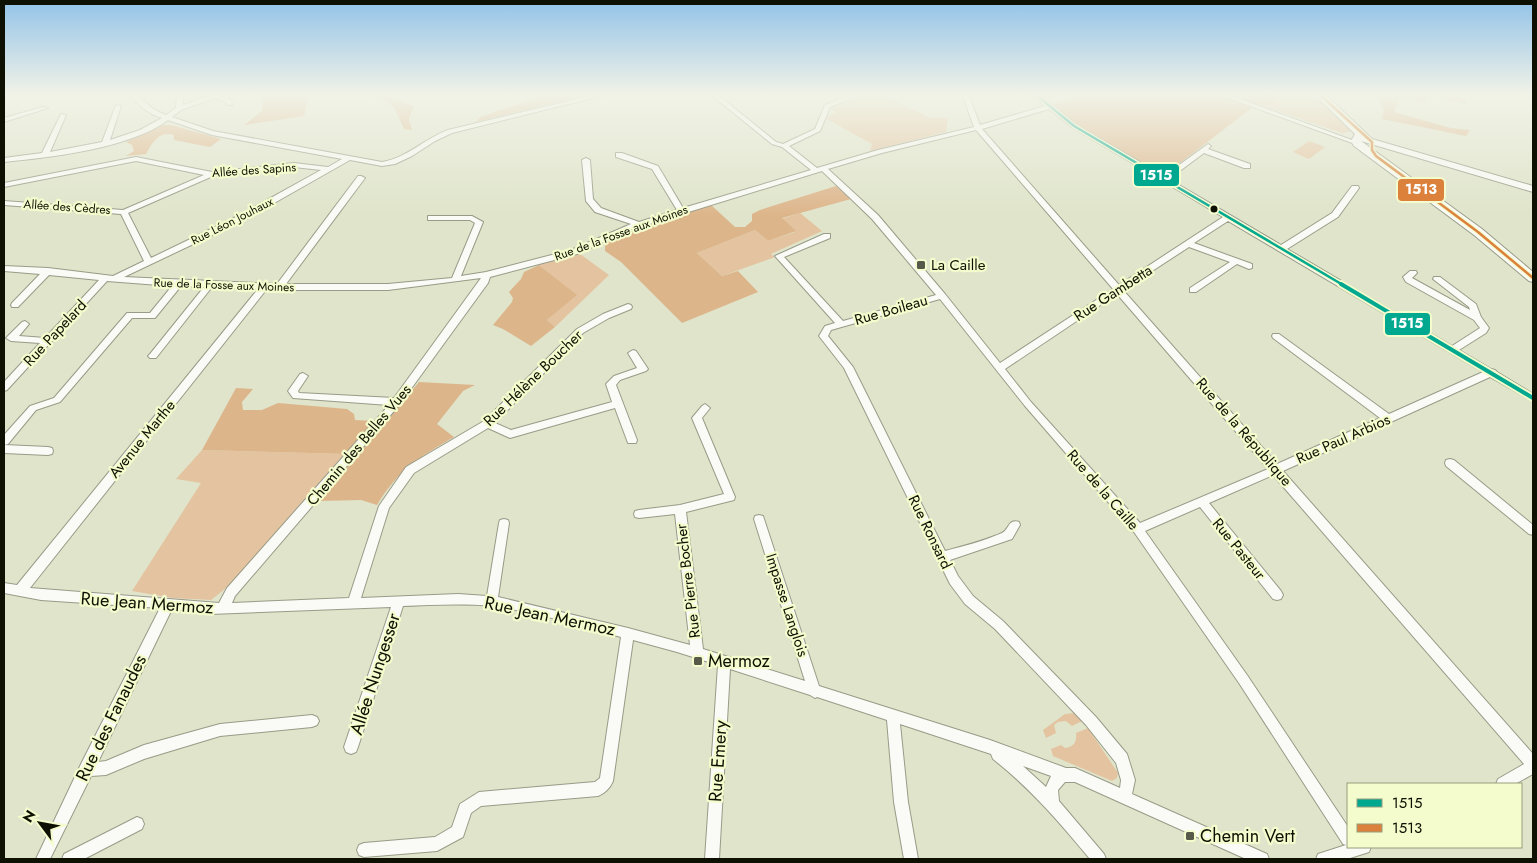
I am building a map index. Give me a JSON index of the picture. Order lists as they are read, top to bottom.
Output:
{
  "streets": {
    "street": [
      "Allée des Sapins",
      "Allée des Cèdres",
      "Rue Léon Jouhaux",
      "Rue de la Fosse aux Moines",
      "Rue Gambetta",
      "Rue Boileau",
      "Rue Papelard",
      "Rue Hélène Boucher",
      "Rue de la République",
      "Avenue Marthe",
      "Rue Paul Arbios",
      "Chemin des Belles Vues",
      "Rue de la Caille",
      "Rue Ronsard",
      "Rue Pasteur",
      "Rue Pierre Bocher",
      "Rue Jean Mermoz",
      "Impasse Langlois",
      "Allée Nungesser",
      "Rue des Fanaudes",
      "Rue Emery"
    ]
  },
  "crossings": [
    ["Allée des Sapins", "Allée des Cèdres"],
    ["Allée des Sapins", "Rue Léon Jouhaux"],
    ["Rue Léon Jouhaux", "Rue de la Fosse aux Moines"],
    ["Rue Léon Jouhaux", "Rue Papelard"],
    ["Rue de la Fosse aux Moines", "Rue Papelard"],
    ["Rue de la Fosse aux Moines", "Avenue Marthe"],
    ["Rue de la Fosse aux Moines", "Chemin des Belles Vues"],
    ["Rue de la Fosse aux Moines", "Rue de la Caille"],
    ["Rue Gambetta", "Rue de la République"],
    ["Rue Gambetta", "Rue de la Caille"],
    ["Rue Boileau", "Rue de la Caille"],
    ["Rue Boileau", "Rue Ronsard"],
    ["Rue Hélène Boucher", "Rue Jean Mermoz"],
    ["Rue de la République", "Rue Paul Arbios"],
    ["Avenue Marthe", "Rue Jean Mermoz"],
    ["Rue Paul Arbios", "Rue de la Caille"],
    ["Rue Paul Arbios", "Rue Pasteur"],
    ["Chemin des Belles Vues", "Rue Jean Mermoz"],
    ["Rue Ronsard", "Rue Jean Mermoz"],
    ["Rue Pierre Bocher", "Rue Jean Mermoz"],
    ["Rue Jean Mermoz", "Impasse Langlois"],
    ["Rue Jean Mermoz", "Allée Nungesser"],
    ["Rue Jean Mermoz", "Rue des Fanaudes"],
    ["Rue Jean Mermoz", "Rue Emery"]
  ],
  "places": {
    "transit": ["La Caille", "Mermoz", "Chemin Vert"]
  },
  "lines": ["transit line 1515", "transit line 1513"],
  "legend": ["1515", "1513"],
  "north": "top left"
}
